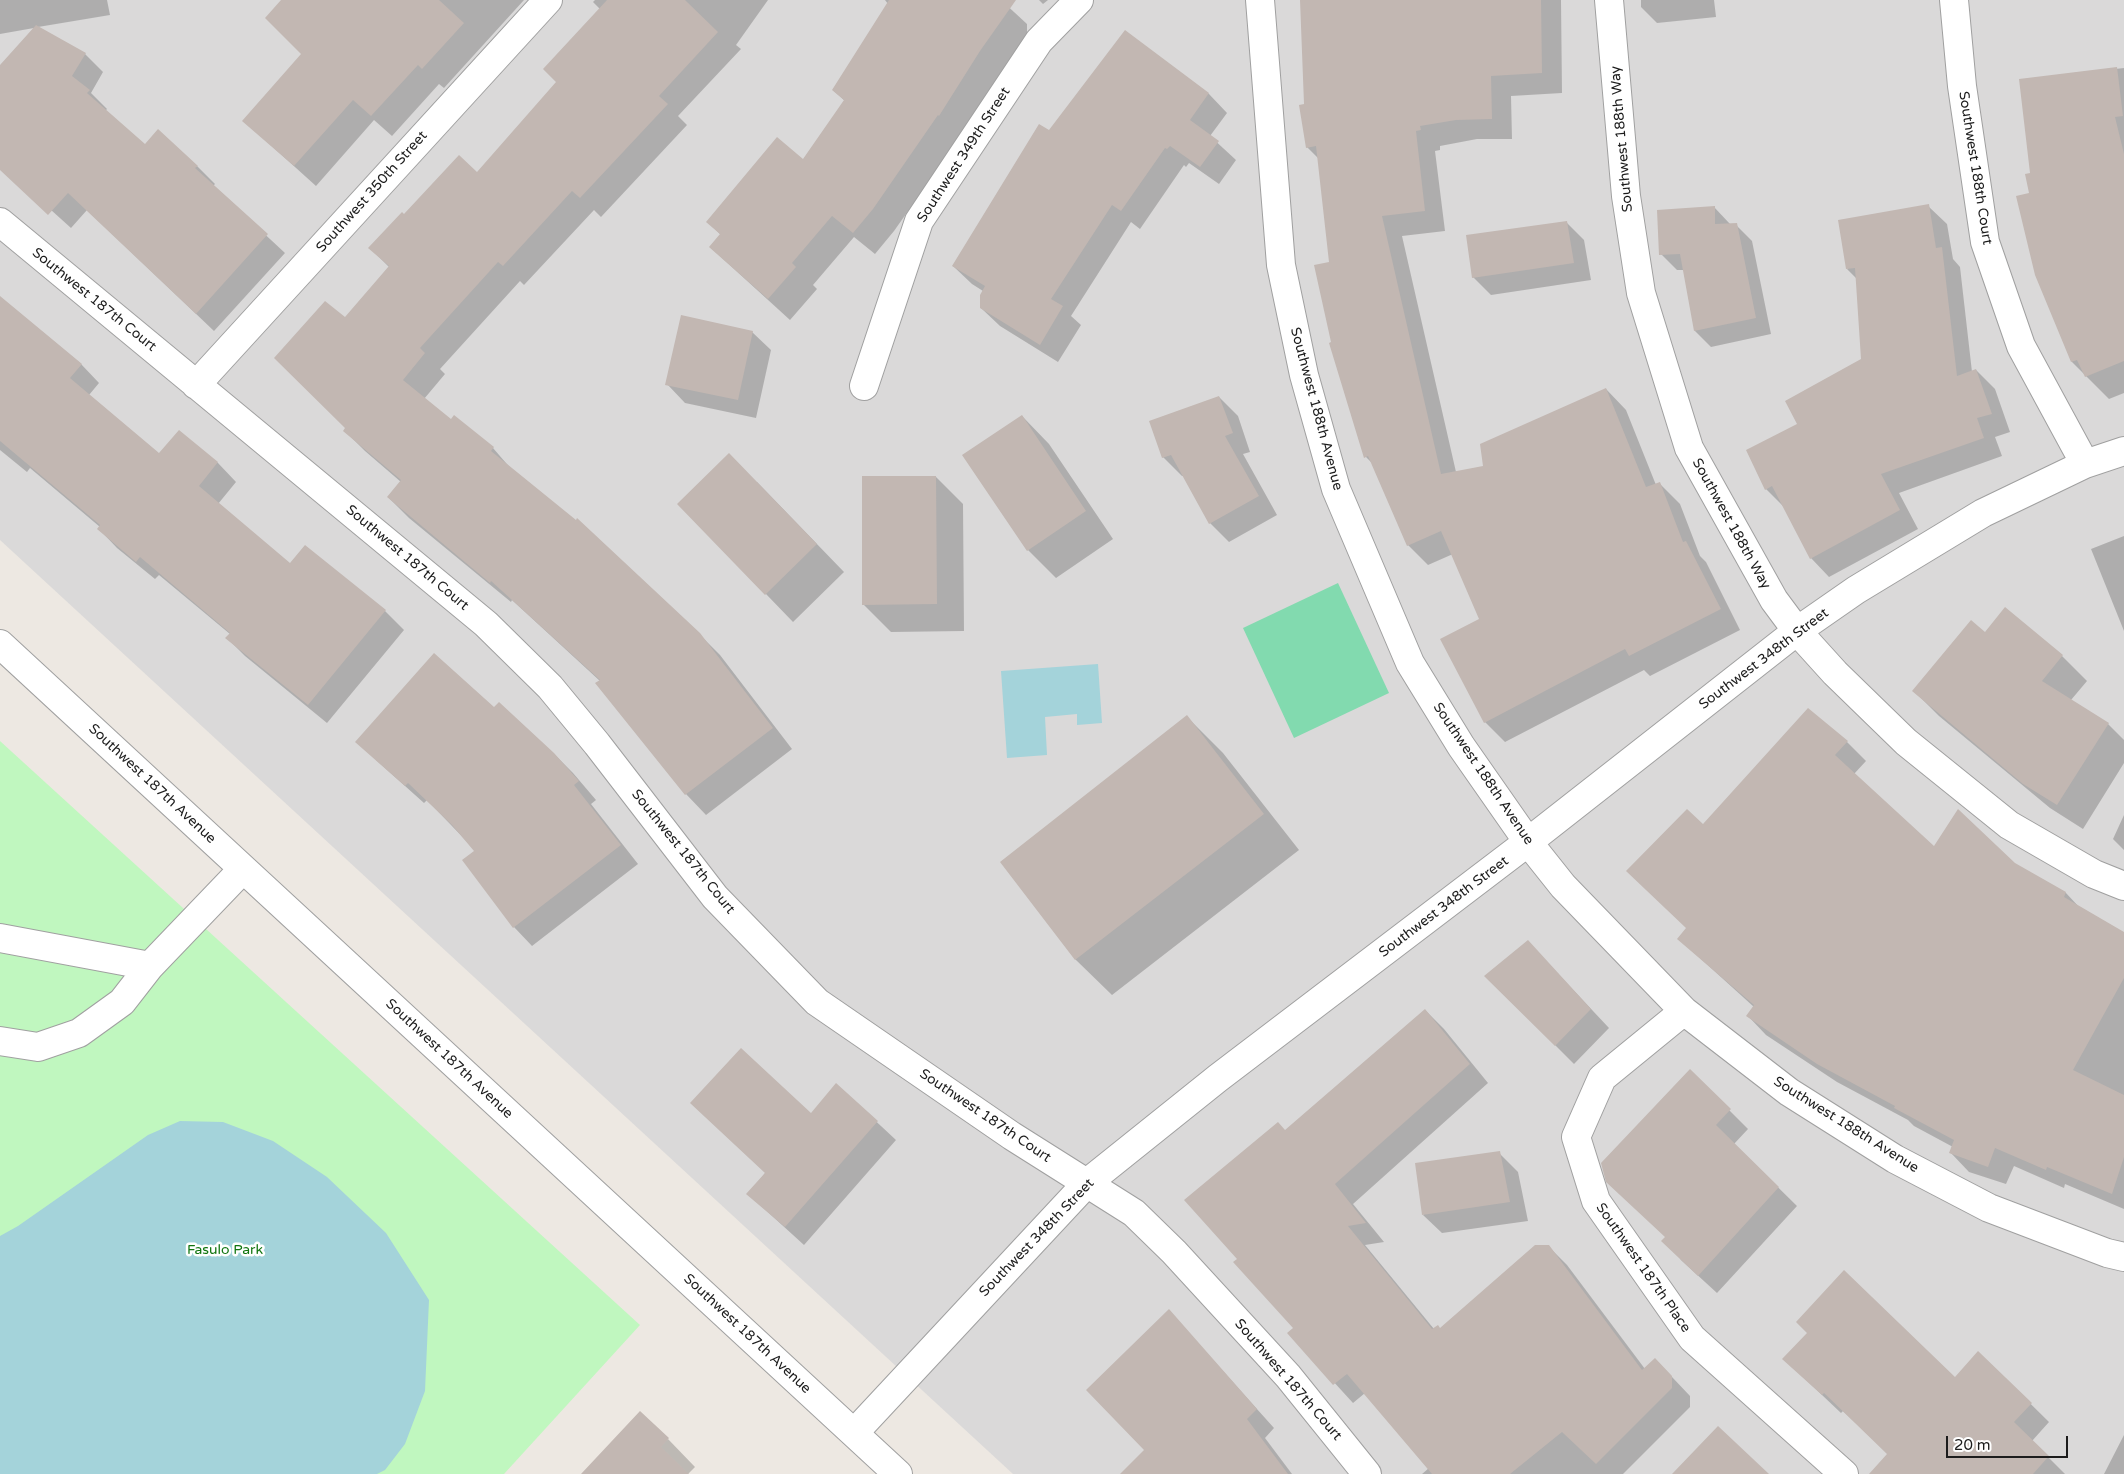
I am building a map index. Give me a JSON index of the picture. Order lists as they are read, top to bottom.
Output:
{
  "streets": {
    "street": [
      "Southwest 188th Way",
      "Southwest 349th Street",
      "Southwest 188th Court",
      "Southwest 350th Street",
      "Southwest 187th Court",
      "Southwest 188th Avenue",
      "Southwest 348th Street",
      "Southwest 187th Avenue",
      "Southwest 187th Place"
    ]
  },
  "crossings": [
    ["Southwest 188th Way", "Southwest 348th Street"],
    ["Southwest 188th Court", "Southwest 348th Street"],
    ["Southwest 350th Street", "Southwest 187th Court"],
    ["Southwest 187th Court", "Southwest 348th Street"],
    ["Southwest 188th Avenue", "Southwest 348th Street"],
    ["Southwest 188th Avenue", "Southwest 187th Place"],
    ["Southwest 348th Street", "Southwest 187th Avenue"]
  ],
  "parks": ["Fasulo Park"],
  "scale_bar": "20 m"
}
